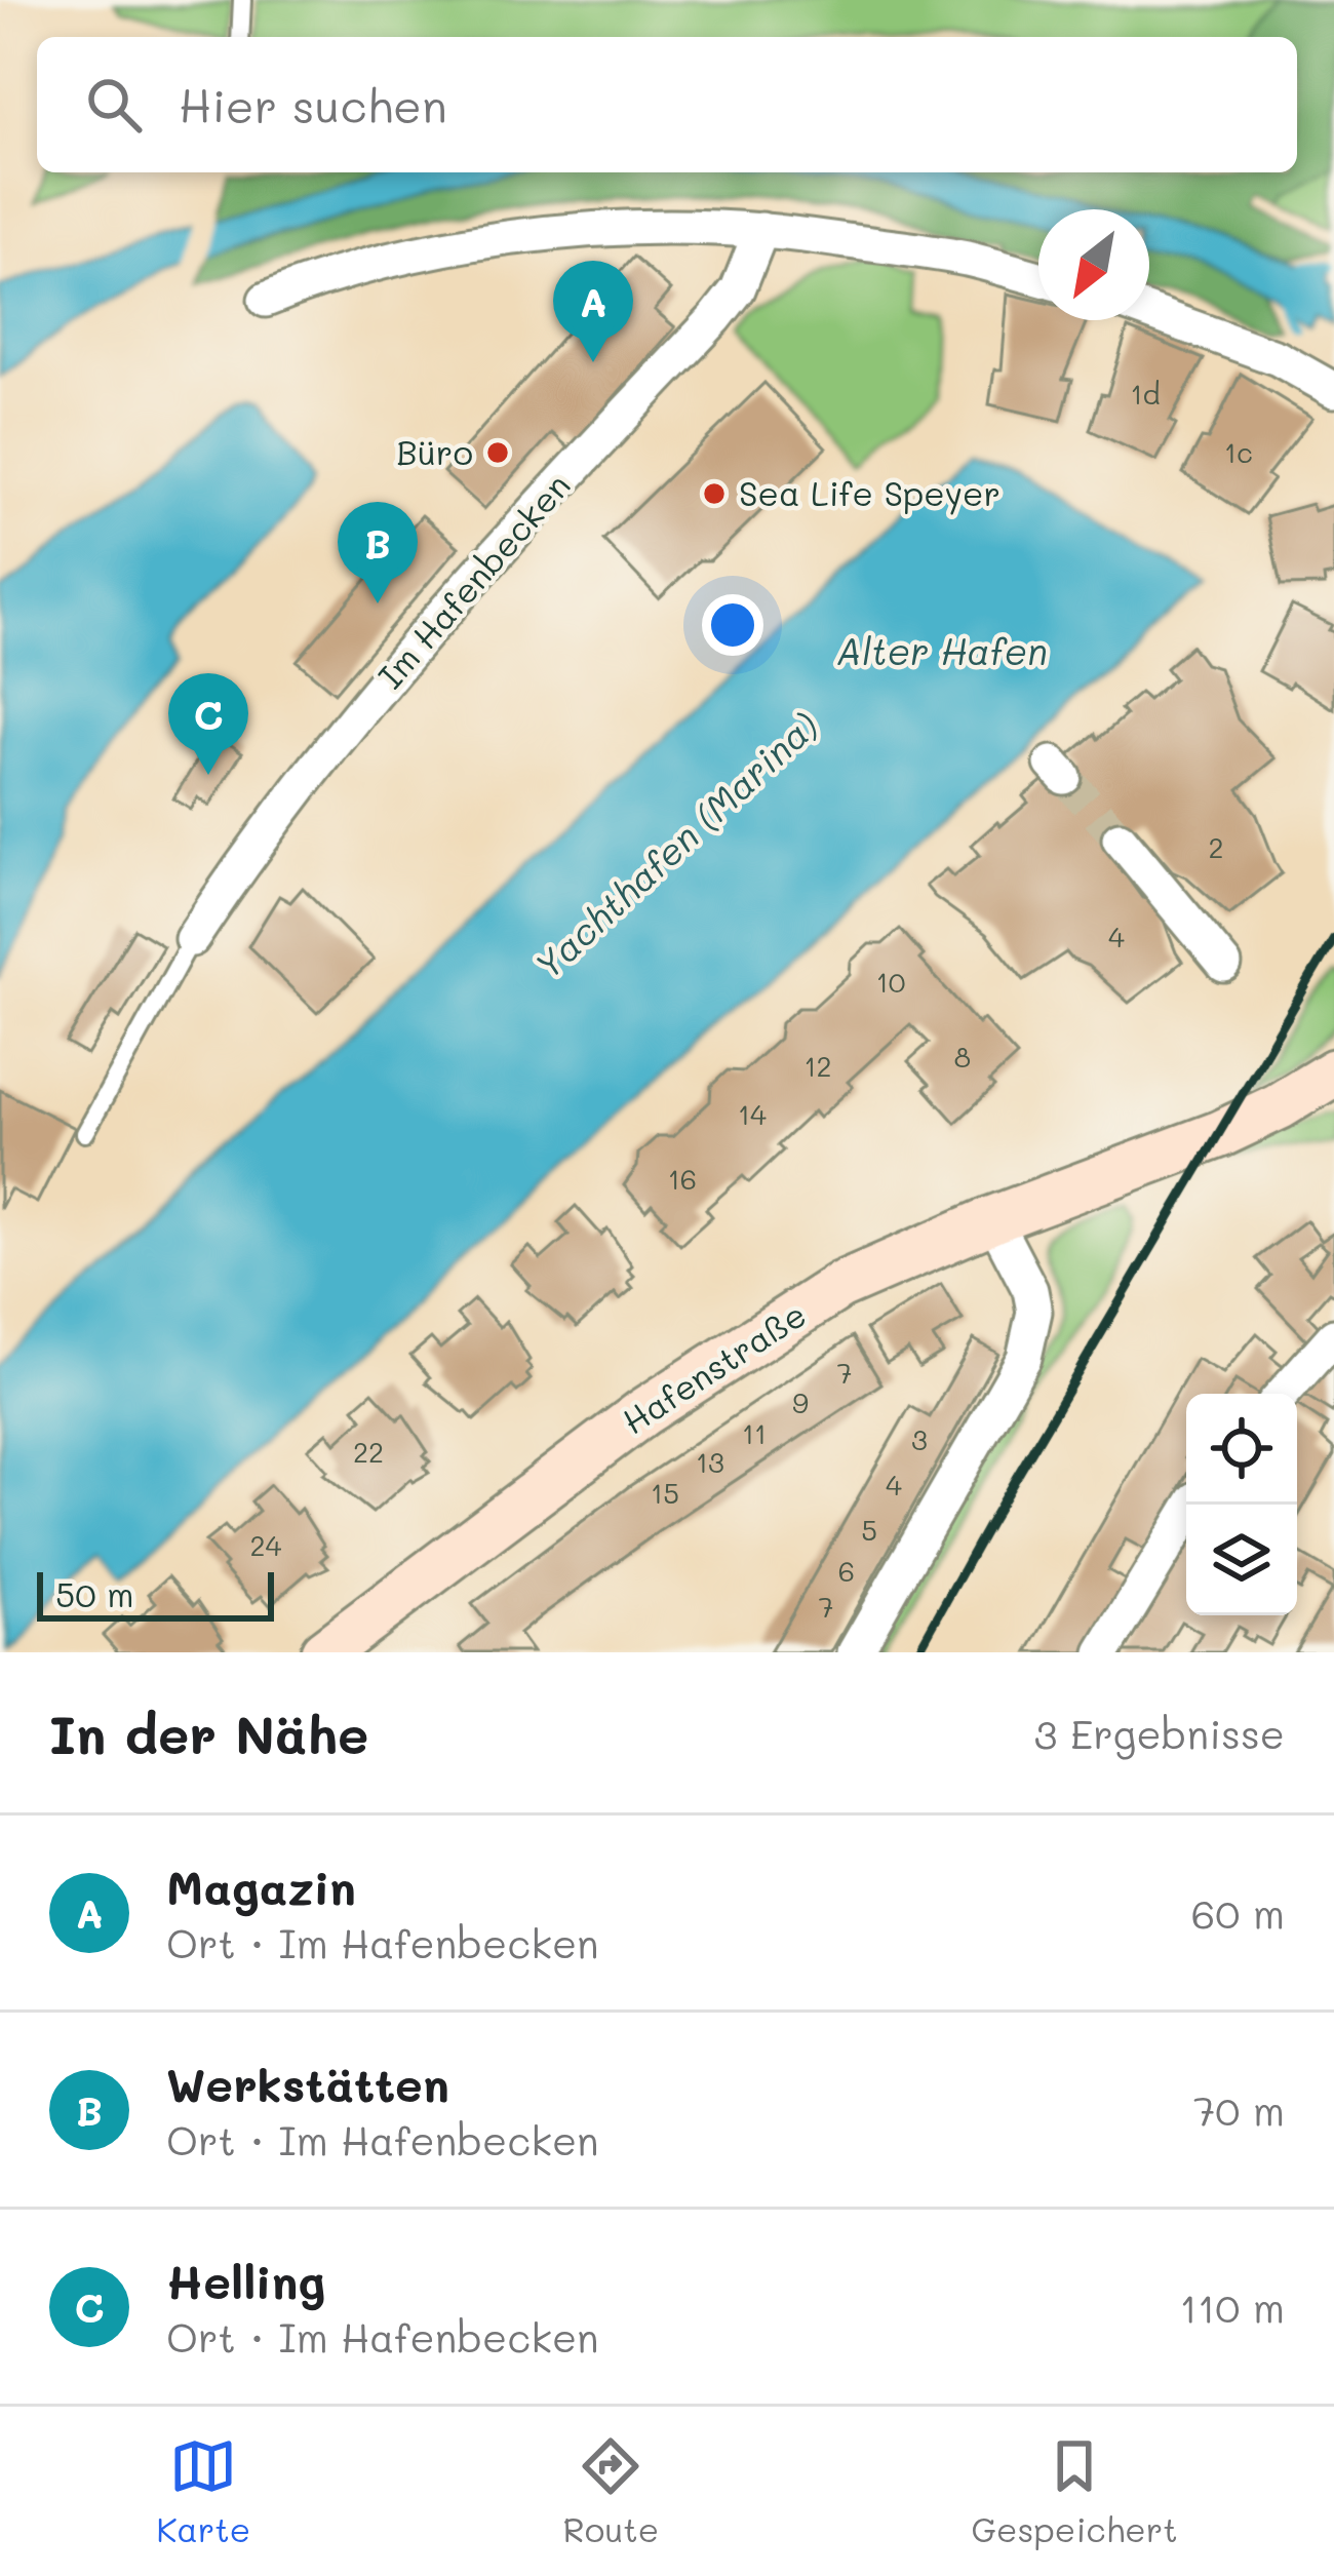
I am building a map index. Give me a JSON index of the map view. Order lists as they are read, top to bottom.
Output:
{
  "streets": {
    "street": ["Im Hafenbecken", "Hafenstraße"]
  },
  "water": ["Alter Hafen", "Yachthafen (Marina)"],
  "places": ["Büro", "Sea Life Speyer"],
  "house_numbers": [
    "1d",
    "1c",
    "2",
    "4",
    "10",
    "8",
    "12",
    "14",
    "16",
    "7",
    "9",
    "11",
    "3",
    "22",
    "13",
    "4",
    "15",
    "5",
    "24",
    "6",
    "7"
  ],
  "scale_bar": "50 m",
  "north": "bottom left",
  "page": {
    "search": "Hier suchen",
    "pins": ["A", "B", "C"],
    "scale": "50 m",
    "heading": ["In der Nähe", "3 Ergebnisse"],
    "list": [
      {
        "mark": "A",
        "name": "Magazin",
        "note": "Ort · Im Hafenbecken",
        "value": "60 m"
      },
      {
        "mark": "B",
        "name": "Werkstätten",
        "note": "Ort · Im Hafenbecken",
        "value": "70 m"
      },
      {
        "mark": "C",
        "name": "Helling",
        "note": "Ort · Im Hafenbecken",
        "value": "110 m"
      }
    ],
    "nav": ["Karte", "Route", "Gespeichert"]
  }
}
